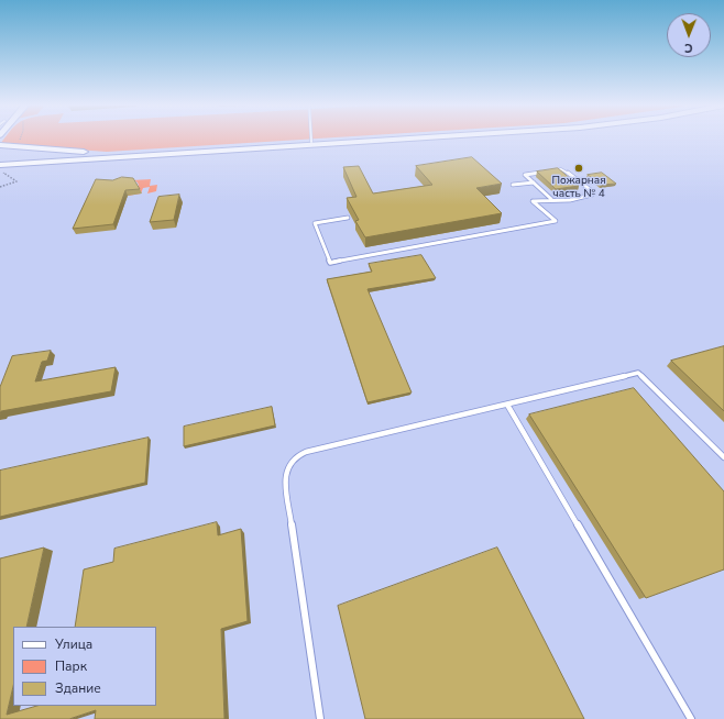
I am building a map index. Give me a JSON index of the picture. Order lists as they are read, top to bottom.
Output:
{
  "places": ["Пожарная часть № 4"],
  "legend": ["Улица", "Парк", "Здание"],
  "north": "bottom"
}
